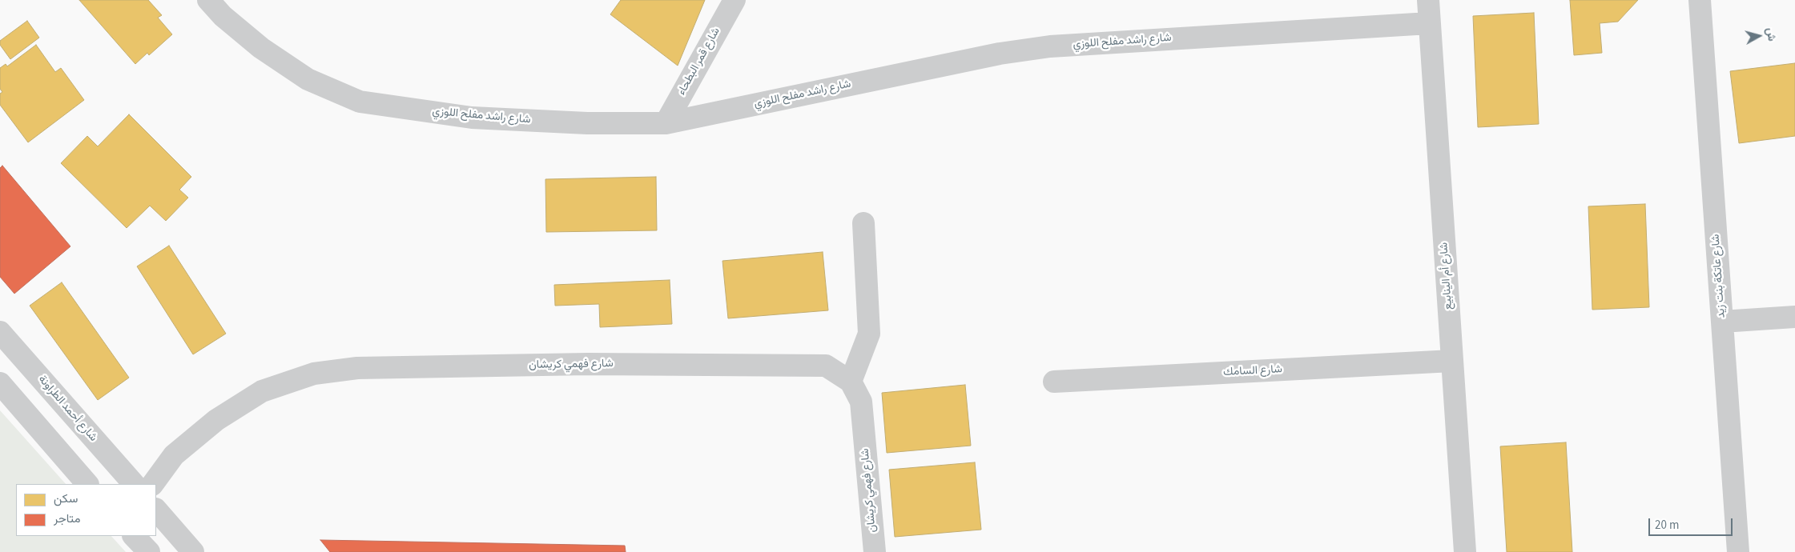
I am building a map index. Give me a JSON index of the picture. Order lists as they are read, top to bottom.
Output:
{
  "streets": {
    "street": [
      "شارع راشد مفلح اللوزي",
      "شارع قمر البطحاء",
      "شارع أم الينابيع",
      "شارع عاتكة بنت زيد",
      "شارع فهمي كريشان",
      "شارع السامك",
      "شارع أحمد الطراونة"
    ]
  },
  "crossings": [
    ["شارع راشد مفلح اللوزي", "شارع قمر البطحاء"],
    ["شارع راشد مفلح اللوزي", "شارع أم الينابيع"],
    ["شارع أم الينابيع", "شارع السامك"]
  ],
  "legend": ["سكن", "متاجر"],
  "scale_bar": "20 m",
  "north": "right"
}
